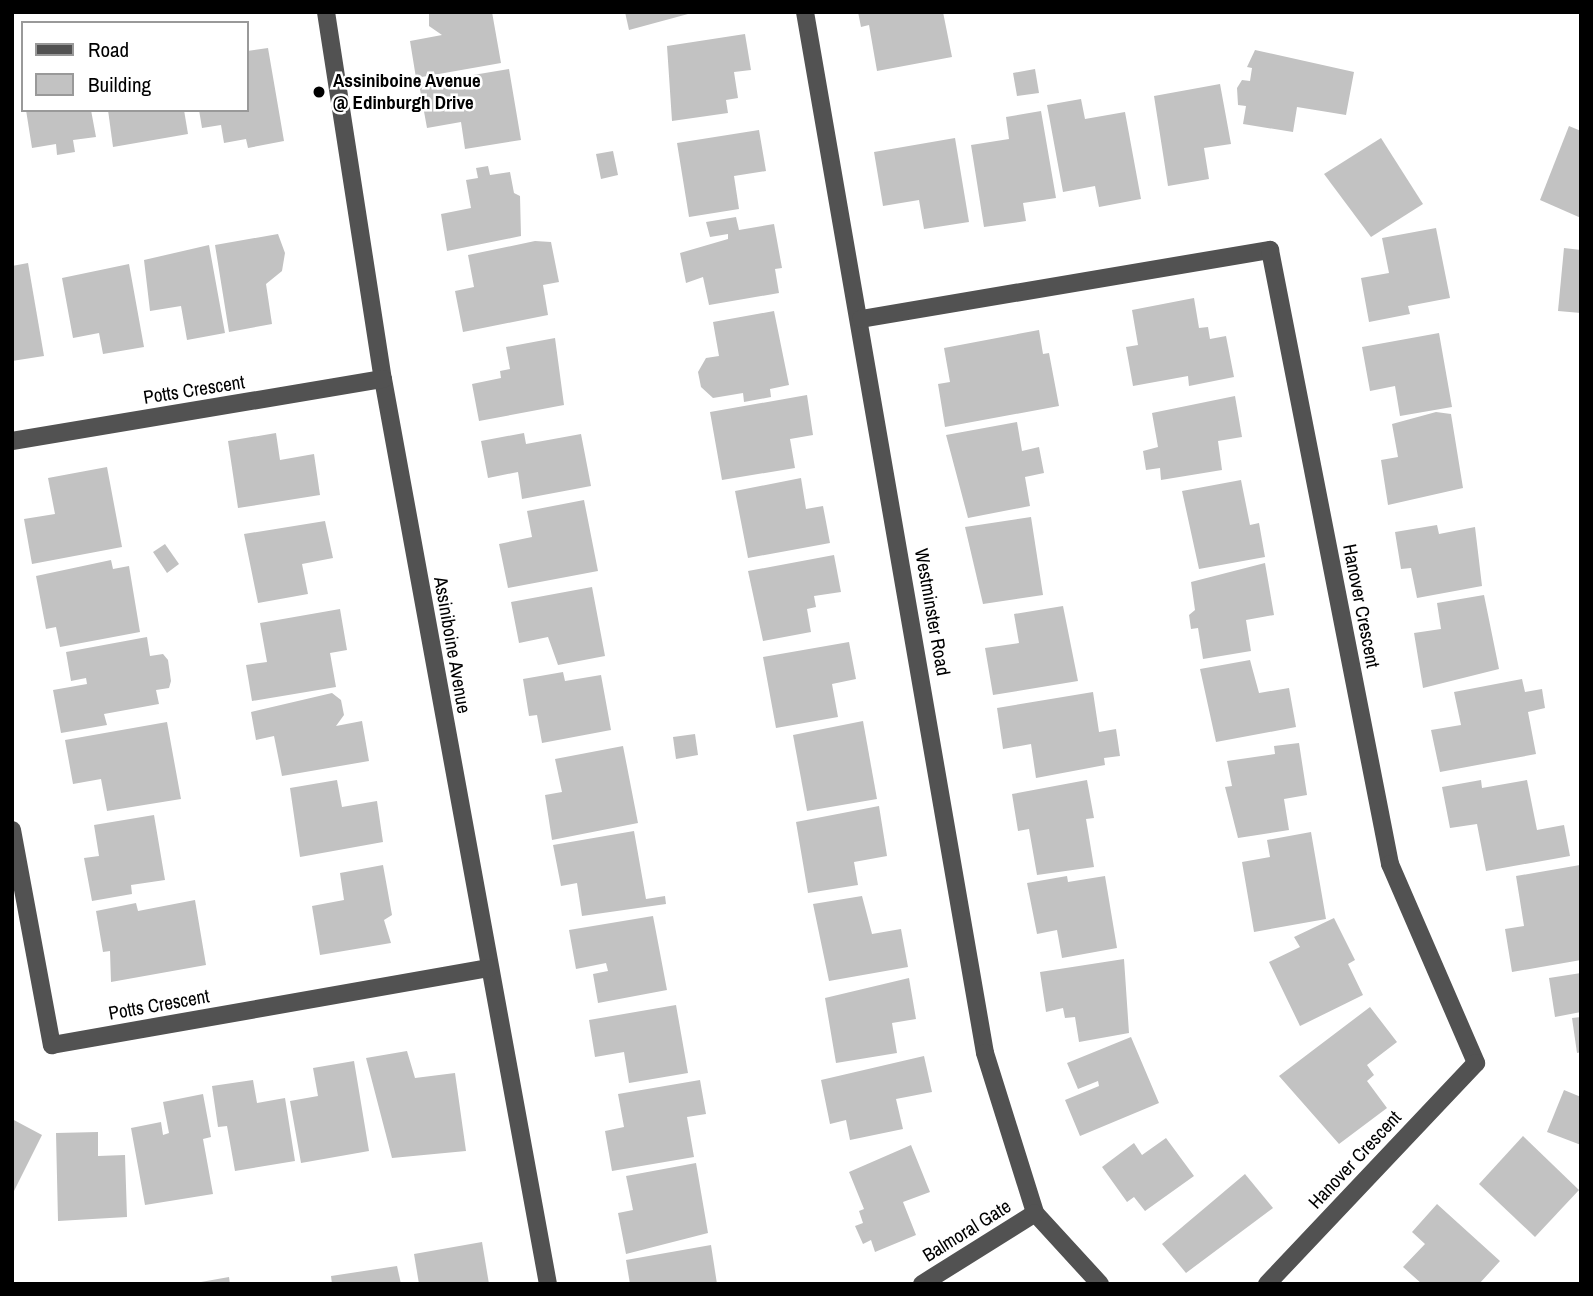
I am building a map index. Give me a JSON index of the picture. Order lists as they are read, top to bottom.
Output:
{
  "streets": {
    "street": [
      "Potts Crescent",
      "Hanover Crescent",
      "Westminster Road",
      "Assiniboine Avenue",
      "Balmoral Gate"
    ]
  },
  "crossings": [
    ["Potts Crescent", "Assiniboine Avenue"],
    ["Hanover Crescent", "Westminster Road"],
    ["Westminster Road", "Balmoral Gate"]
  ],
  "places": ["Assiniboine Avenue @ Edinburgh Drive"],
  "legend": ["Road", "Building"]
}
